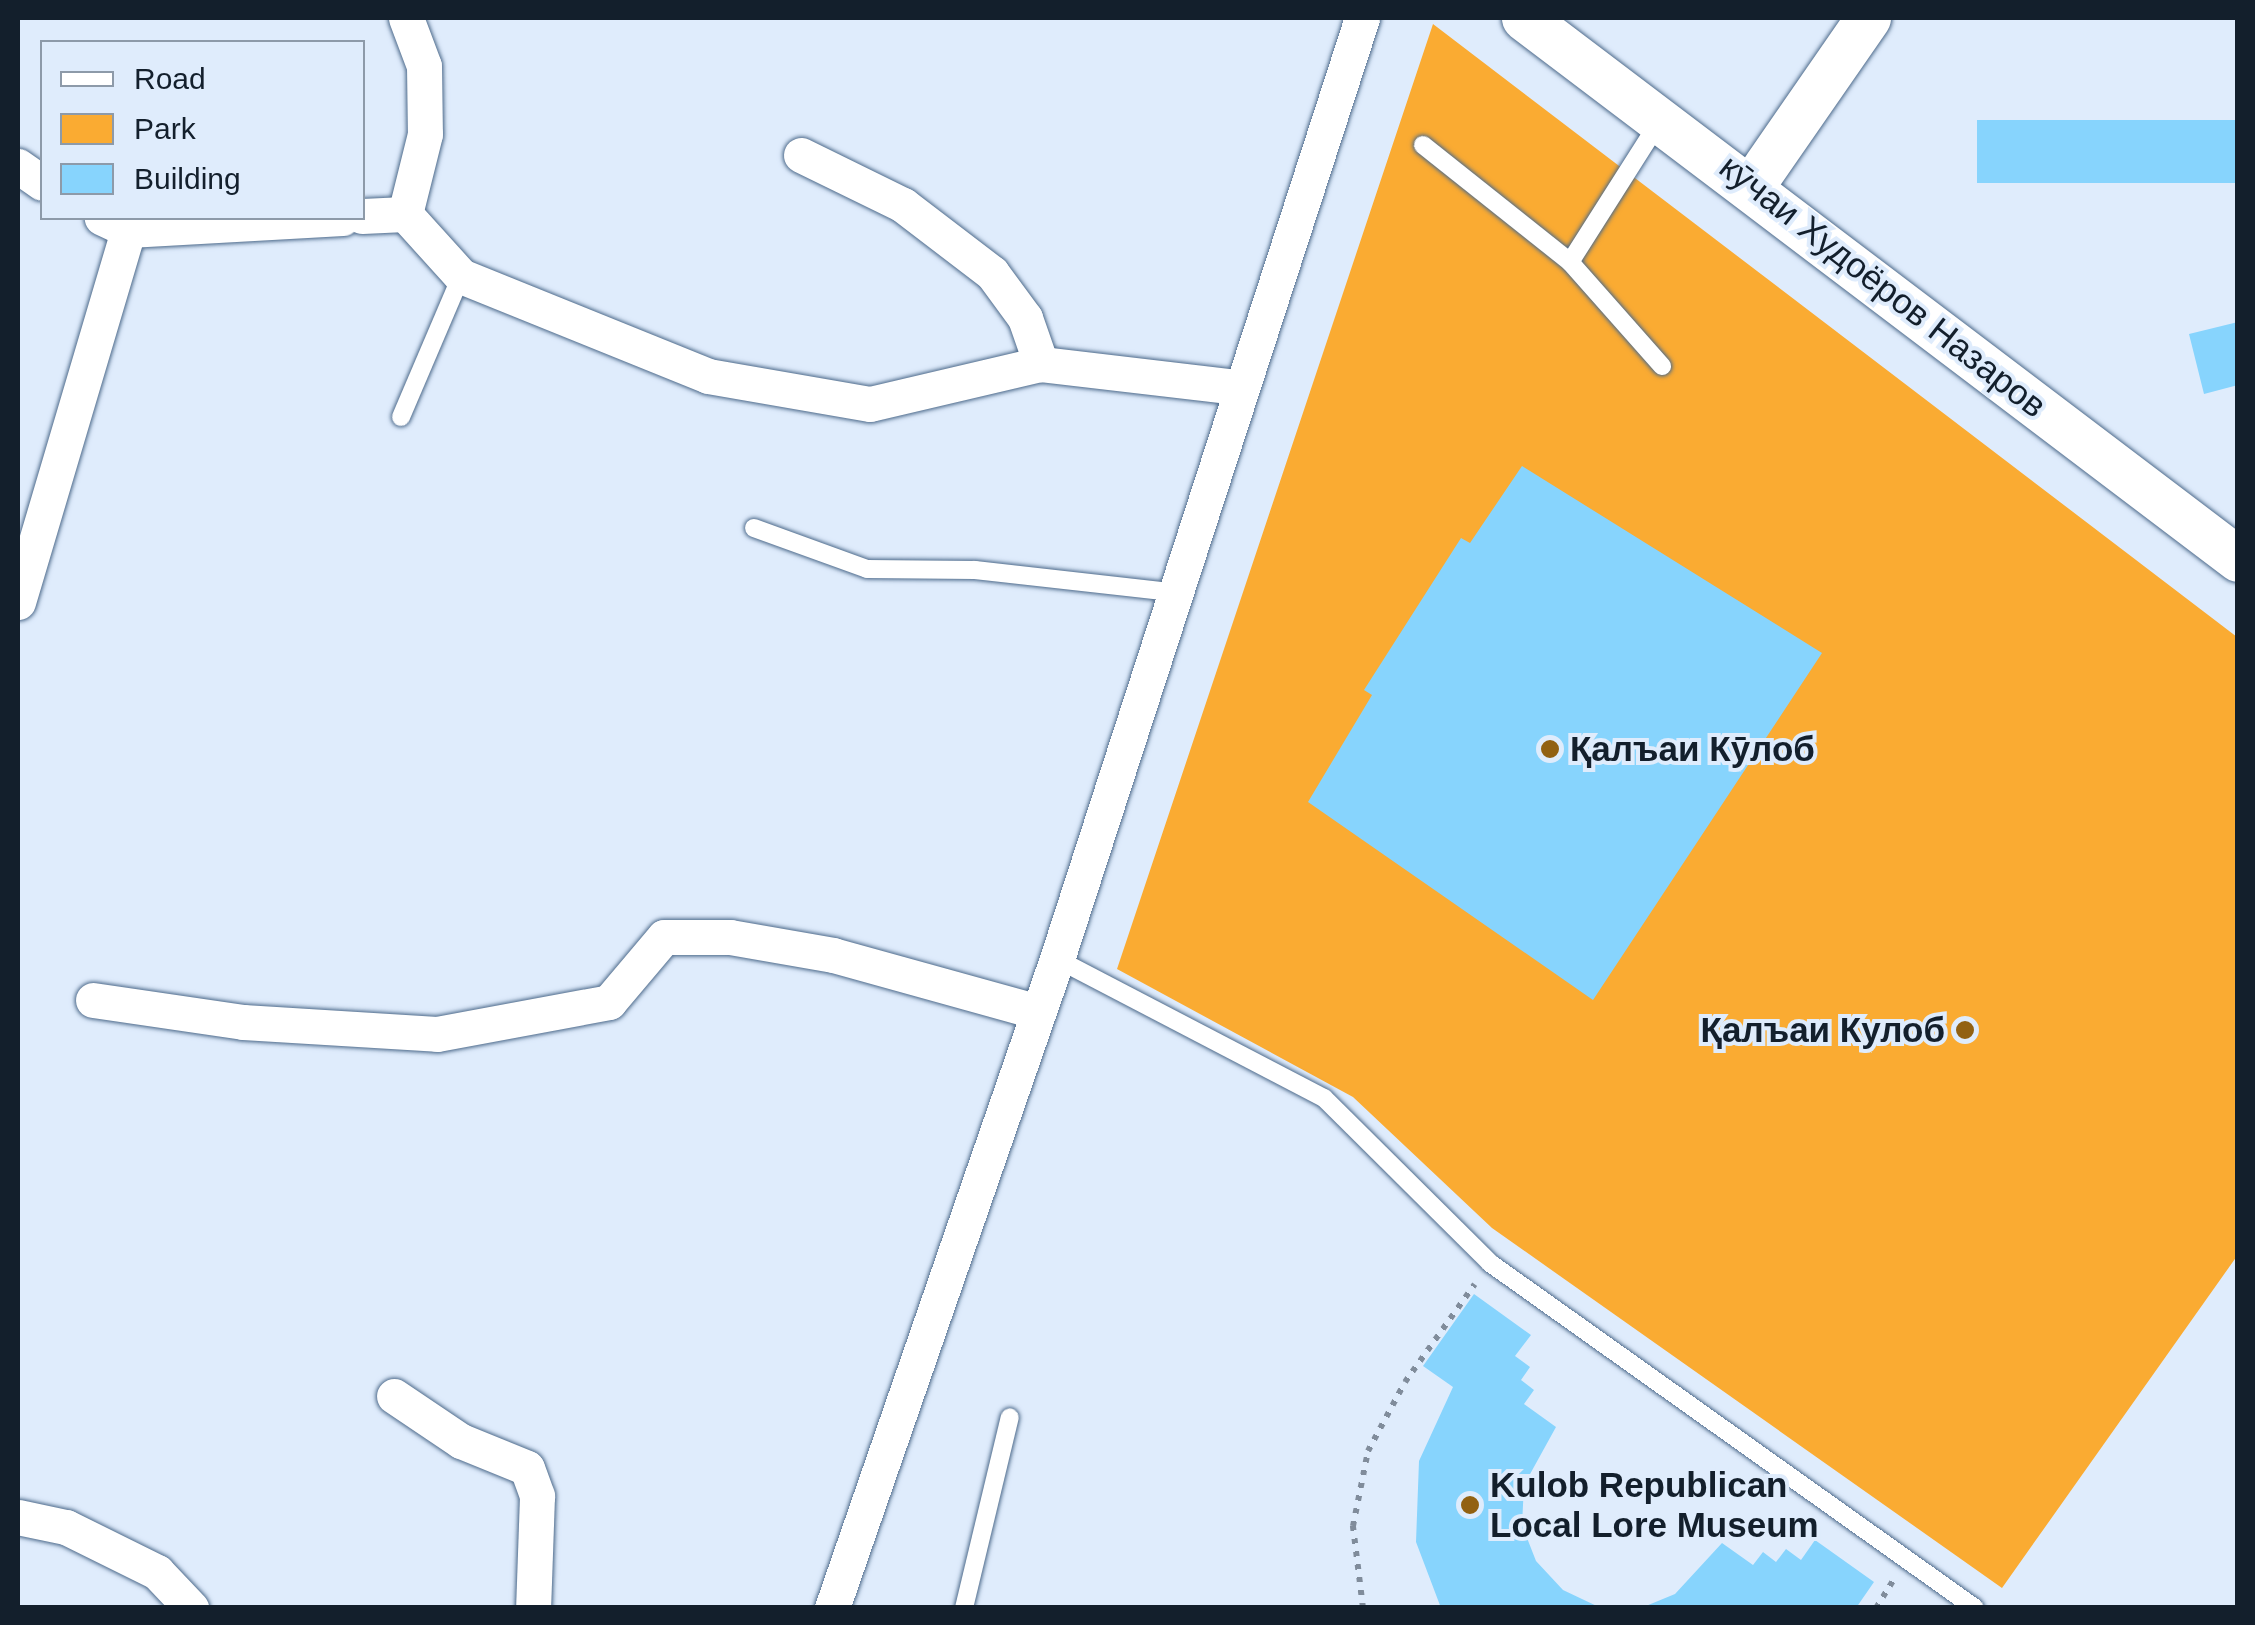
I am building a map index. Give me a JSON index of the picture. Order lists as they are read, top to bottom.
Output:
{
  "streets": {
    "street": ["кӯчаи Худоёров Назаров"]
  },
  "places": ["Қалъаи Кӯлоб", "Қалъаи Кулоб", "Kulob Republican Local Lore Museum"],
  "legend": ["Road", "Park", "Building"]
}
